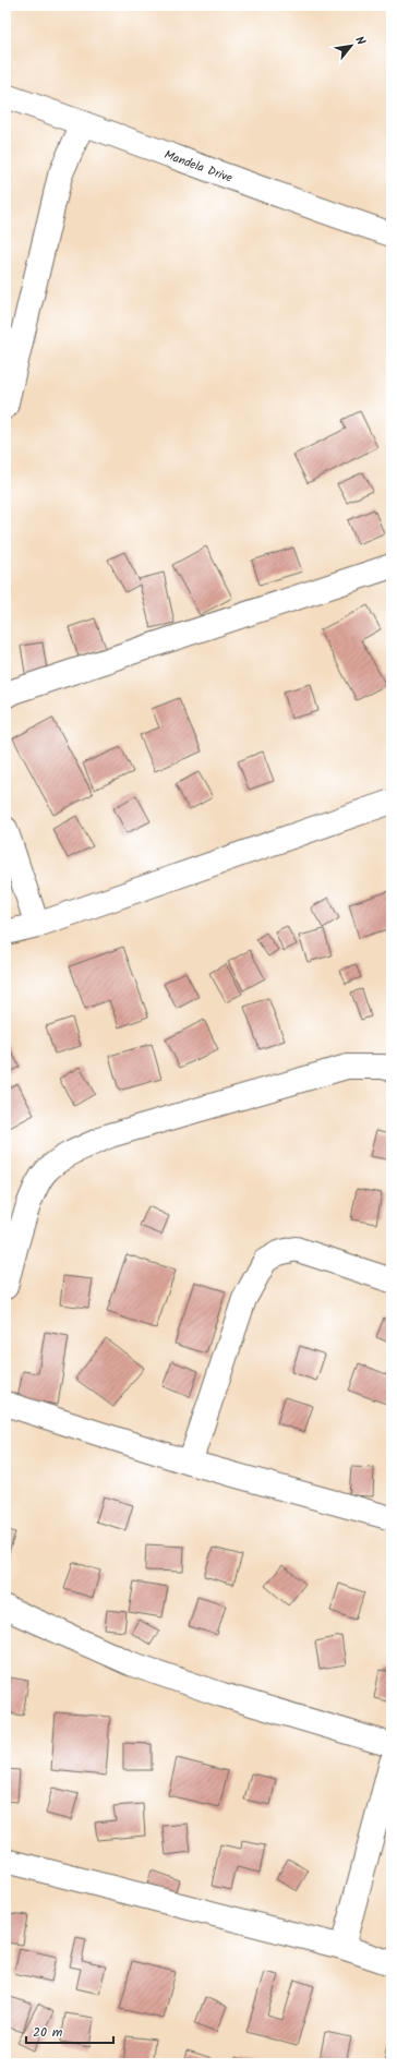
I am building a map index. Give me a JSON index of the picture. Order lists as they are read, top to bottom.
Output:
{
  "streets": {
    "street": ["Mandela Drive"]
  },
  "scale_bar": "20 m",
  "north": "top right"
}
